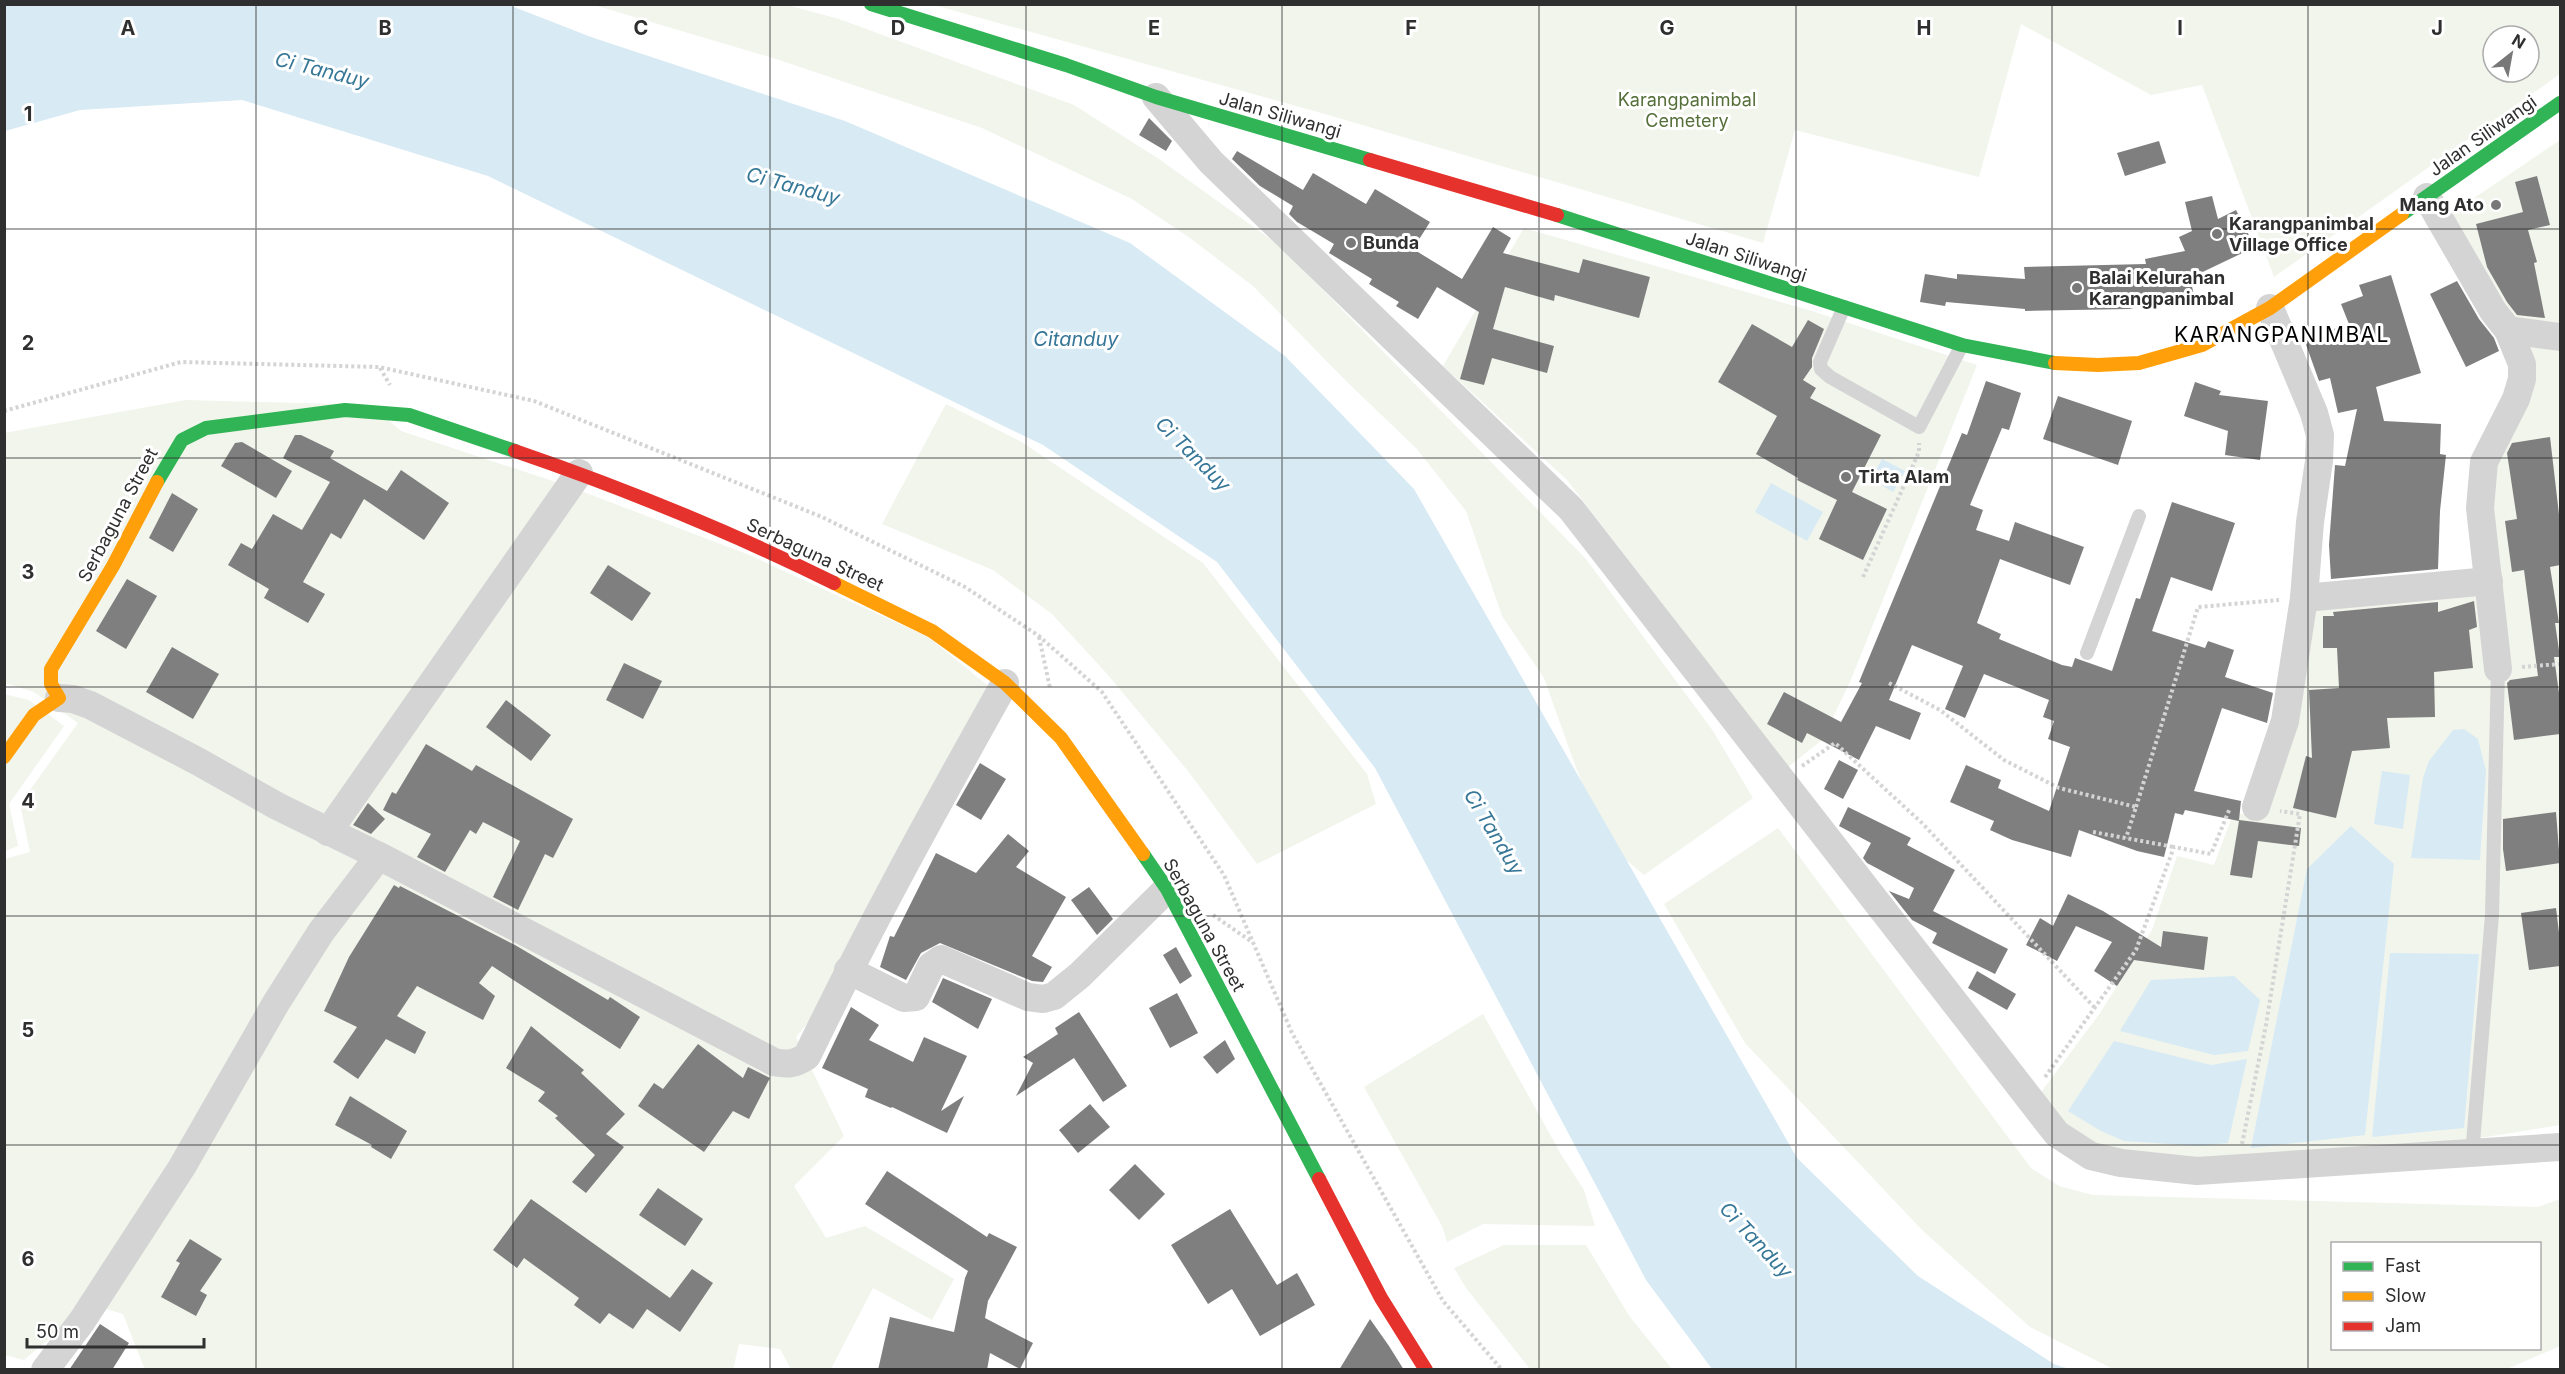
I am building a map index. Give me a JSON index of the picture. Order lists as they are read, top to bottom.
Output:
{
  "streets": {
    "main road": ["Jalan Siliwangi", "Serbaguna Street"]
  },
  "districts": ["KARANGPANIMBAL"],
  "water": ["Ci Tanduy", "Citanduy"],
  "parks": ["Karangpanimbal Cemetery"],
  "places": [
    "Mang Ato",
    "Karangpanimbal Village Office",
    "Bunda",
    "Balai Kelurahan Karangpanimbal",
    "Tirta Alam"
  ],
  "legend": ["Fast", "Slow", "Jam"],
  "scale_bar": "50 m",
  "north": "top right",
  "grid": {
    "columns": [
      "A",
      "B",
      "C",
      "D",
      "E",
      "F",
      "G",
      "H",
      "I",
      "J"
    ],
    "rows": [
      "1",
      "2",
      "3",
      "4",
      "5",
      "6"
    ]
  }
}
